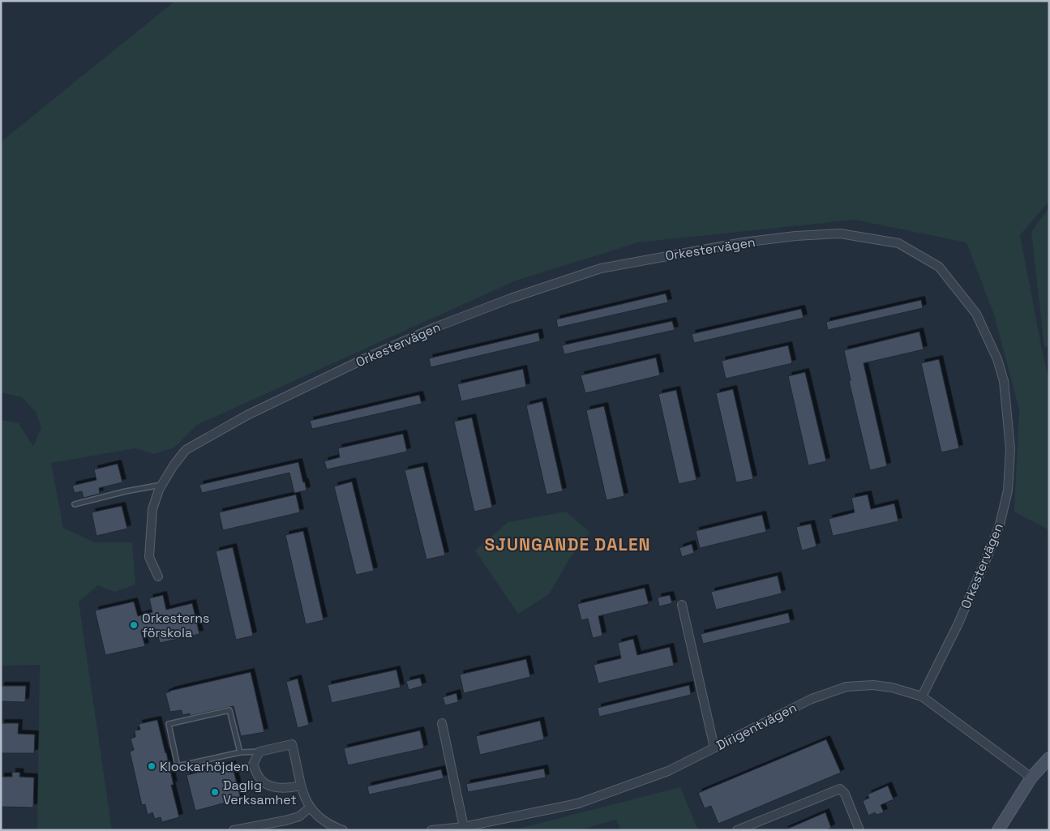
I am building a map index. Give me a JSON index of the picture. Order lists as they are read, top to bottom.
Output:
{
  "streets": {
    "street": ["Orkestervägen", "Dirigentvägen"]
  },
  "crossings": [
    ["Orkestervägen", "Dirigentvägen"]
  ],
  "districts": ["SJUNGANDE DALEN"],
  "places": ["Orkesterns förskola", "Klockarhöjden", "Daglig Verksamhet"]
}
